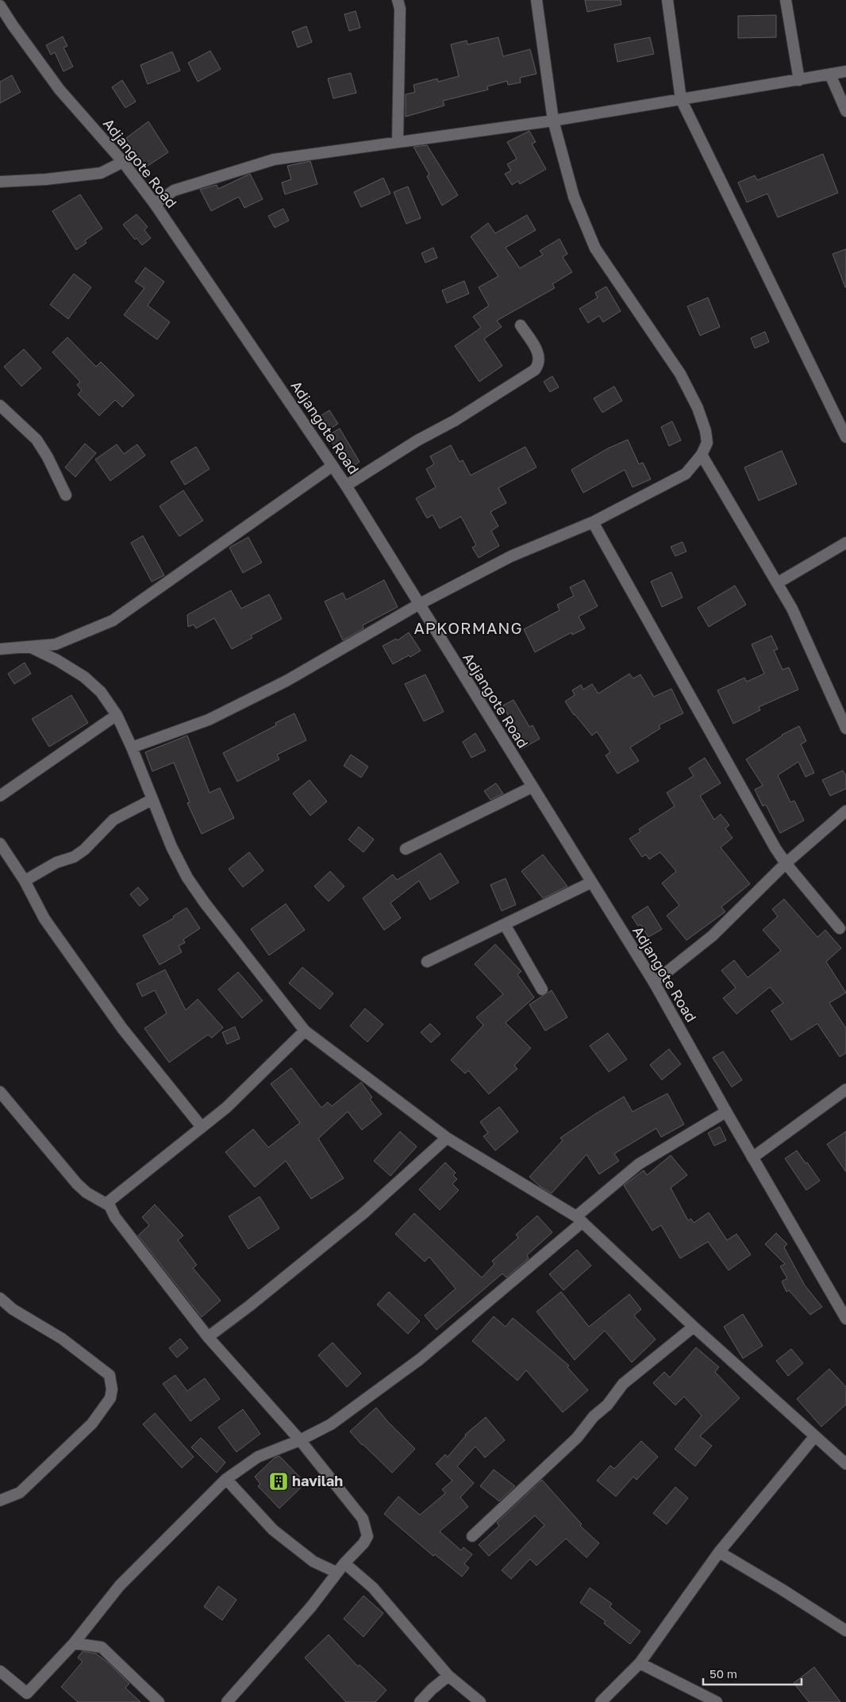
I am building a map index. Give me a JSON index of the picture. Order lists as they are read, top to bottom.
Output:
{
  "streets": {
    "street": ["Adjangote Road"]
  },
  "districts": ["APKORMANG"],
  "places": {
    "building": ["havilah"]
  },
  "scale_bar": "50 m"
}
